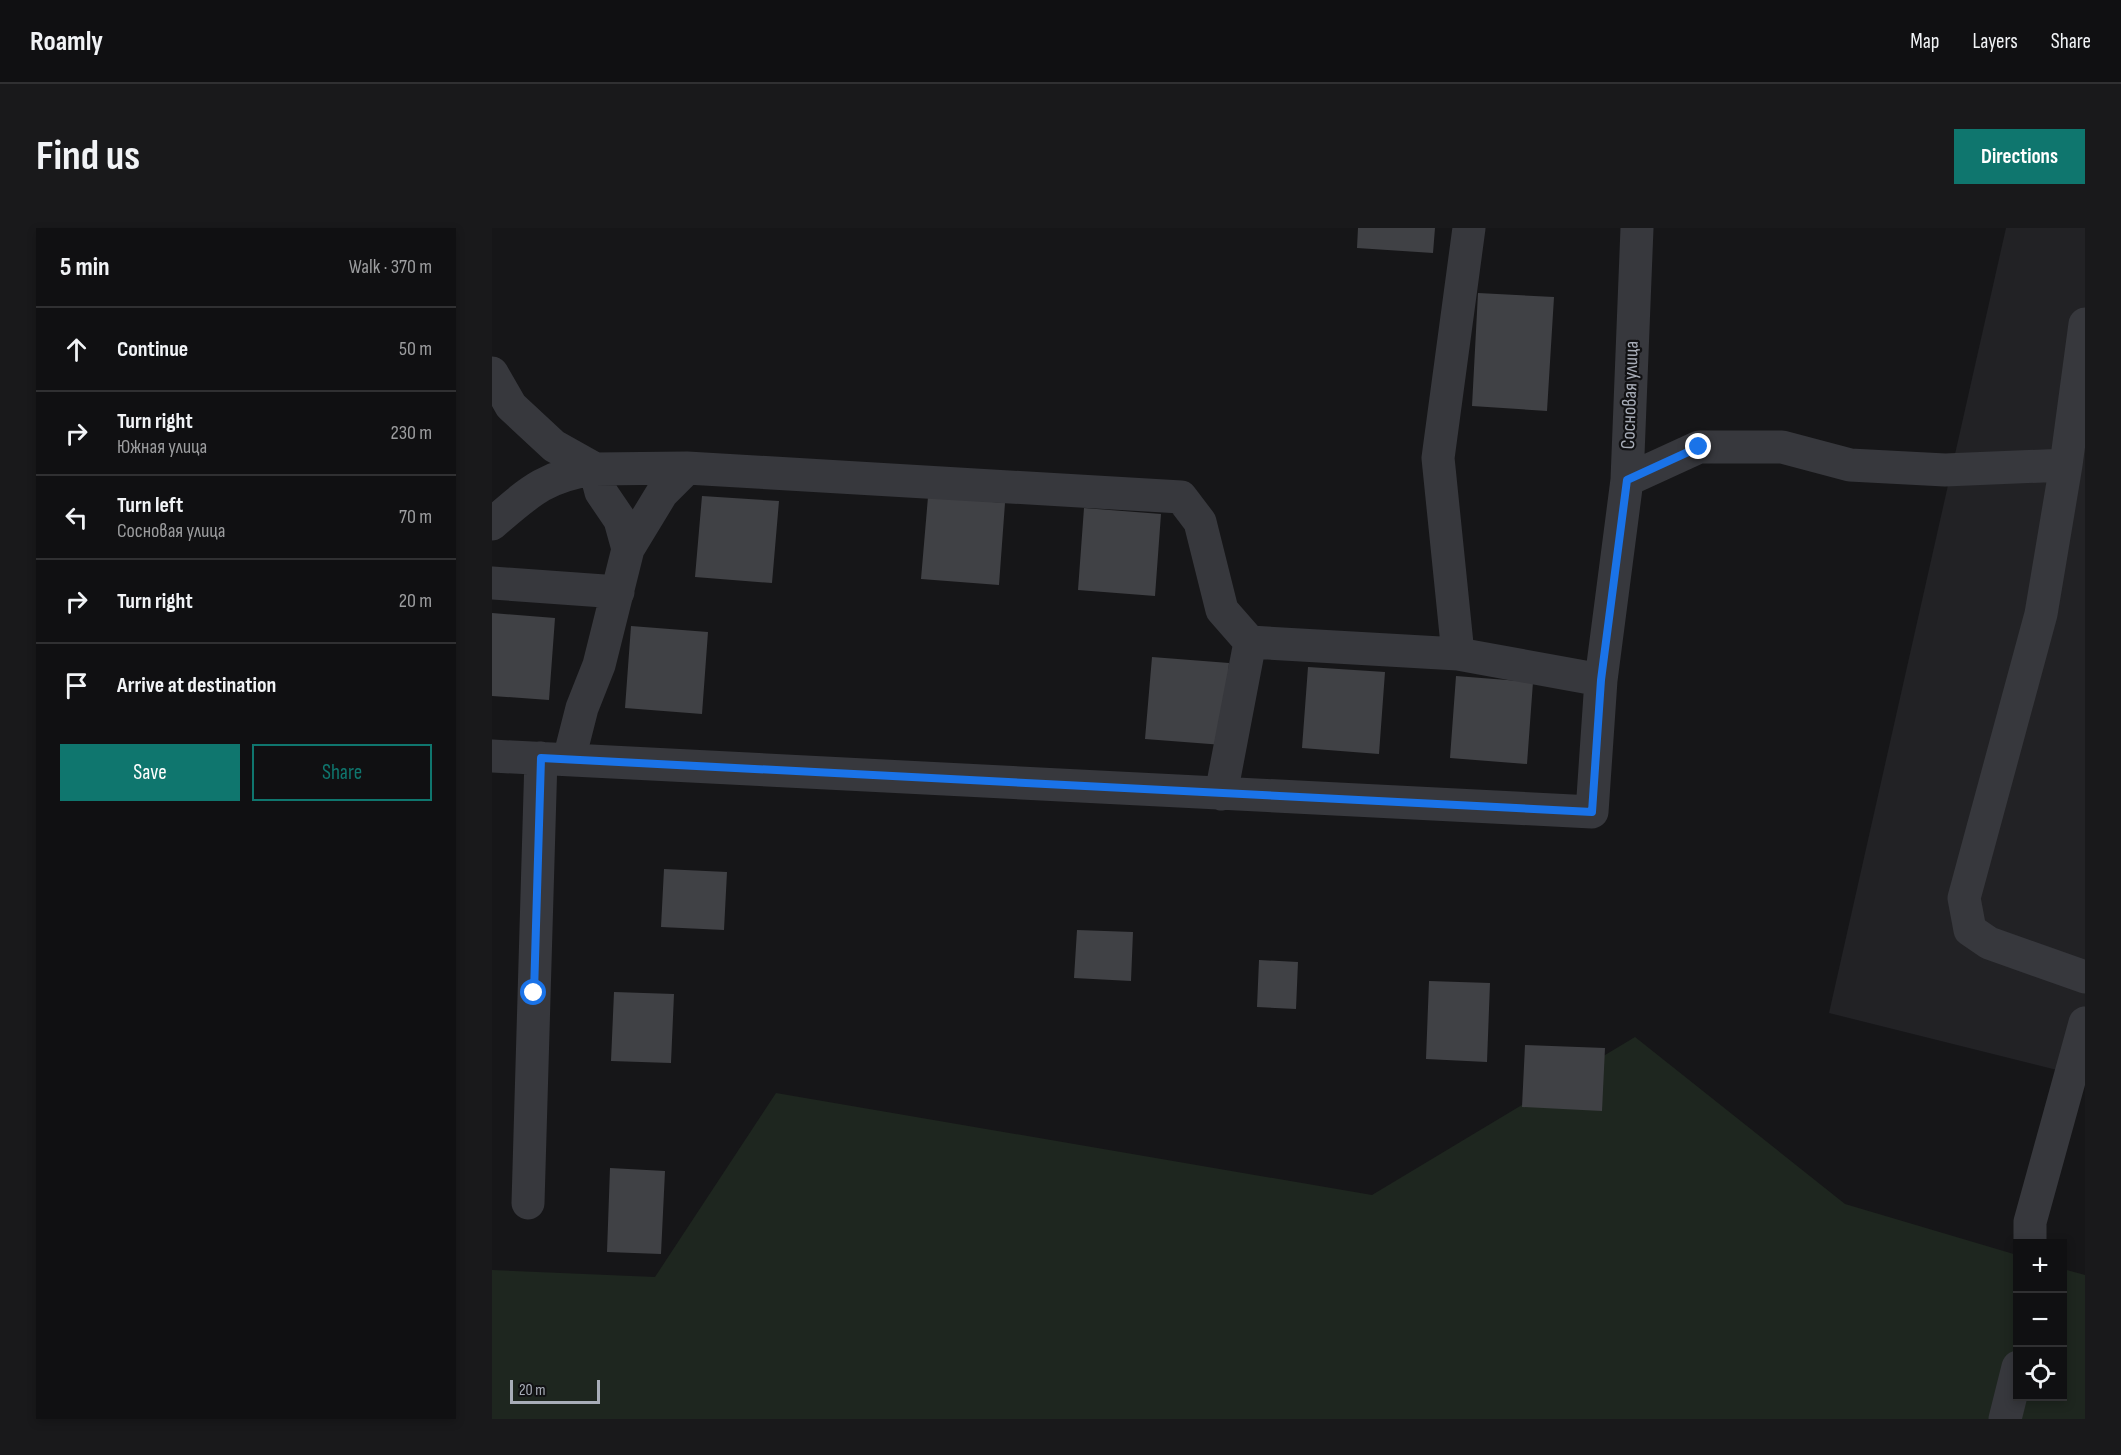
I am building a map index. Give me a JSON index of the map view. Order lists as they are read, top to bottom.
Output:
{
  "streets": {
    "street": ["Сосновая улица"]
  },
  "scale_bar": "20 m",
  "page": {
    "header": "Roamly",
    "nav": ["Map", "Layers", "Share"],
    "buttons": [
      "Directions",
      ["Save", "Share"]
    ],
    "title": "Find us",
    "heading": ["5 min", "Walk · 370 m"],
    "list": [
      ["Continue", "50 m"],
      ["Turn right", "Южная улица", "230 m"],
      ["Turn left", "Сосновая улица", "70 m"],
      ["Turn right", "20 m"],
      "Arrive at destination"
    ],
    "map_buttons": ["+", "−"],
    "scale": "20 m"
  }
}
